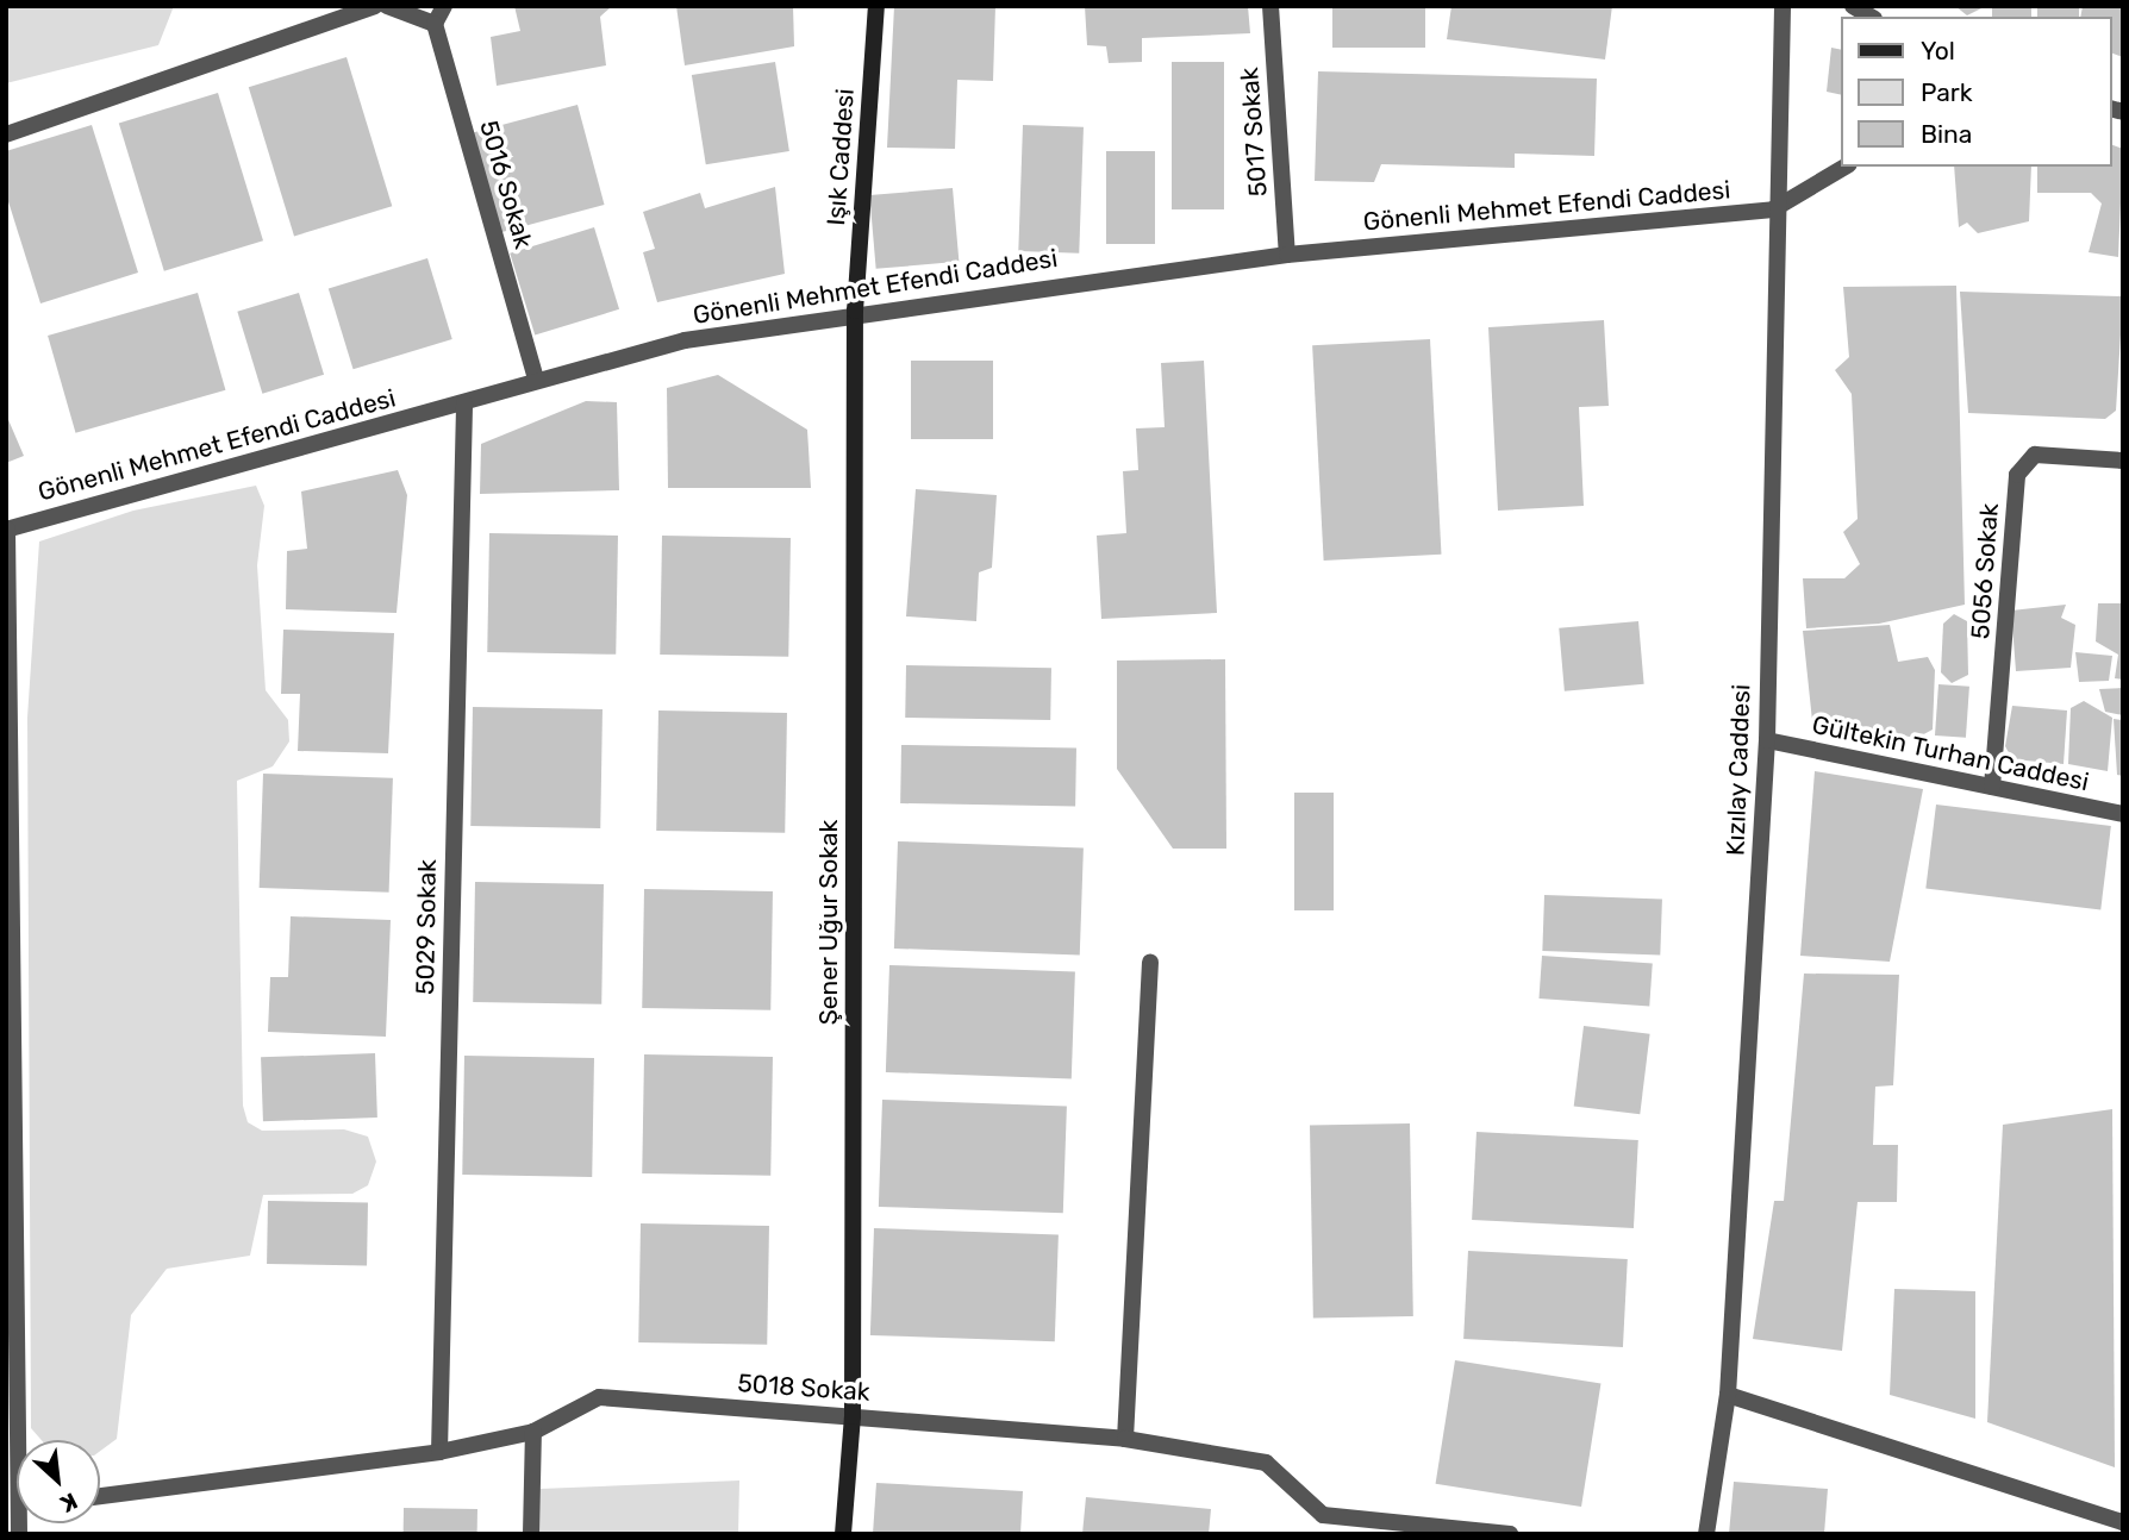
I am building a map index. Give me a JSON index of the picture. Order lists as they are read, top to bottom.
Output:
{
  "streets": {
    "street": [
      "5017 Sokak",
      "Işık Caddesi",
      "5016 Sokak",
      "Gönenli Mehmet Efendi Caddesi",
      "5056 Sokak",
      "Gültekin Turhan Caddesi",
      "Kızılay Caddesi",
      "Şener Uğur Sokak",
      "5029 Sokak",
      "5018 Sokak"
    ]
  },
  "crossings": [
    ["5017 Sokak", "Gönenli Mehmet Efendi Caddesi"],
    ["Işık Caddesi", "Gönenli Mehmet Efendi Caddesi"],
    ["Işık Caddesi", "Şener Uğur Sokak"],
    ["5016 Sokak", "Gönenli Mehmet Efendi Caddesi"],
    ["Gönenli Mehmet Efendi Caddesi", "Kızılay Caddesi"],
    ["Gönenli Mehmet Efendi Caddesi", "Şener Uğur Sokak"],
    ["Gönenli Mehmet Efendi Caddesi", "5029 Sokak"],
    ["5056 Sokak", "Gültekin Turhan Caddesi"],
    ["Gültekin Turhan Caddesi", "Kızılay Caddesi"],
    ["Şener Uğur Sokak", "5018 Sokak"],
    ["5029 Sokak", "5018 Sokak"]
  ],
  "legend": ["Yol", "Park", "Bina"],
  "north": "bottom right"
}
